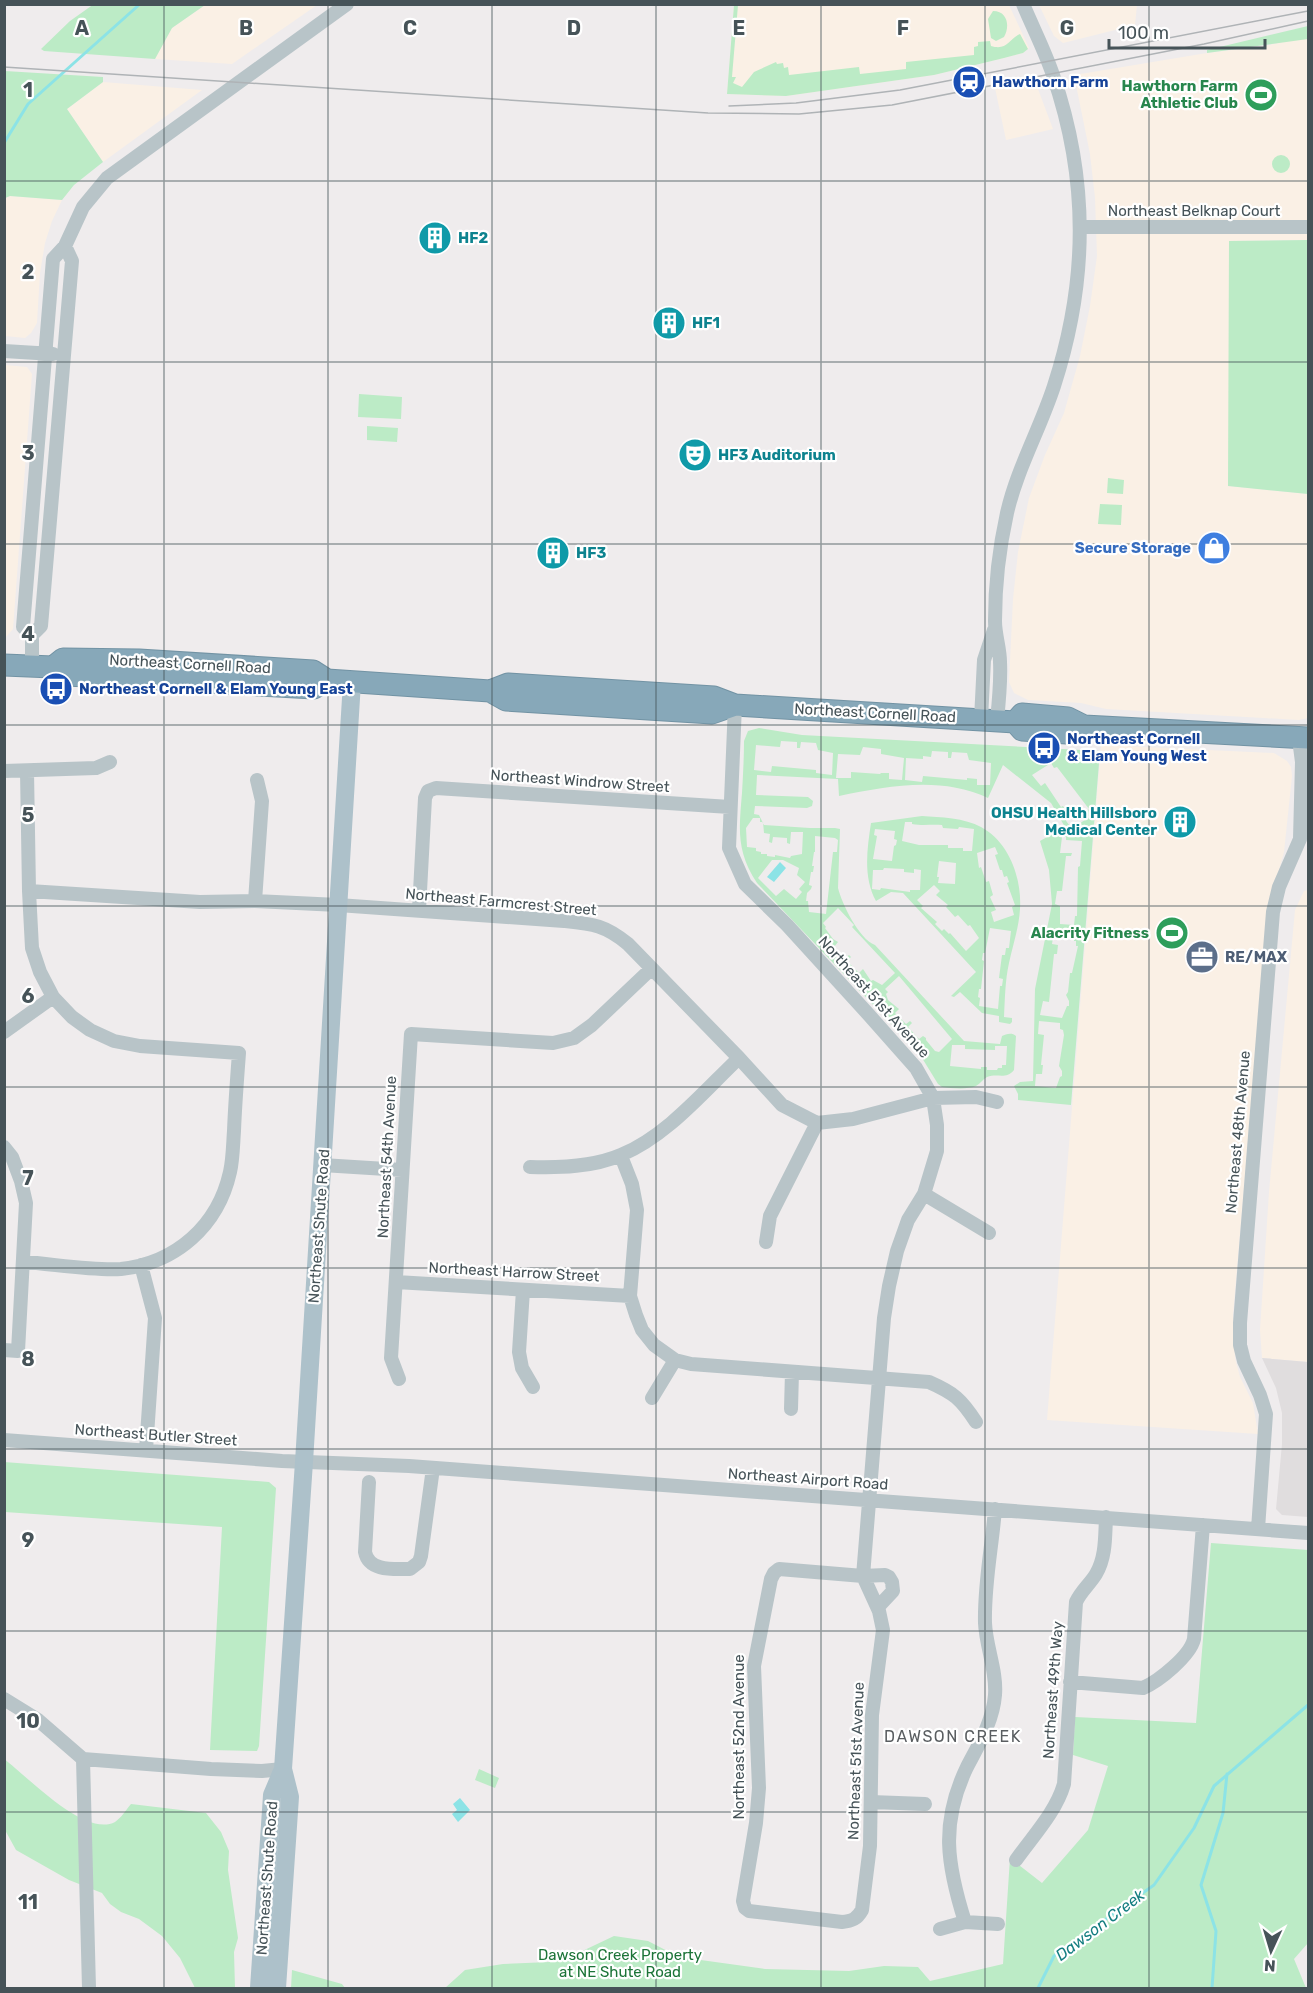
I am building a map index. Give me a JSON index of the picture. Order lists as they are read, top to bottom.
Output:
{
  "streets": {
    "highway": ["Northeast Cornell Road"],
    "main road": ["Northeast Shute Road"],
    "street": [
      "Northeast Belknap Court",
      "Northeast Windrow Street",
      "Northeast Farmcrest Street",
      "Northeast 51st Avenue",
      "Northeast 48th Avenue",
      "Northeast 54th Avenue",
      "Northeast Harrow Street",
      "Northeast Butler Street",
      "Northeast Airport Road",
      "Northeast 49th Way",
      "Northeast 52nd Avenue"
    ]
  },
  "crossings": [
    ["Northeast Cornell Road", "Northeast 51st Avenue"],
    ["Northeast Cornell Road", "Northeast 48th Avenue"],
    ["Northeast Cornell Road", "Northeast Shute Road"],
    ["Northeast Windrow Street", "Northeast Farmcrest Street"],
    ["Northeast Windrow Street", "Northeast 51st Avenue"],
    ["Northeast Farmcrest Street", "Northeast 54th Avenue"],
    ["Northeast Farmcrest Street", "Northeast Shute Road"],
    ["Northeast 51st Avenue", "Northeast Airport Road"],
    ["Northeast 51st Avenue", "Northeast 52nd Avenue"],
    ["Northeast 48th Avenue", "Northeast Airport Road"],
    ["Northeast 54th Avenue", "Northeast Harrow Street"],
    ["Northeast Shute Road", "Northeast Butler Street"],
    ["Northeast Shute Road", "Northeast Airport Road"],
    ["Northeast Butler Street", "Northeast Airport Road"],
    ["Northeast Airport Road", "Northeast 49th Way"]
  ],
  "districts": ["DAWSON CREEK"],
  "water": ["Dawson Creek"],
  "parks": ["Dawson Creek Property at NE Shute Road"],
  "places": {
    "station": ["Hawthorn Farm"],
    "sports": ["Hawthorn Farm Athletic Club", "Alacrity Fitness"],
    "building": [
      "HF2",
      "HF1",
      "HF3",
      "OHSU Health Hillsboro Medical Center"
    ],
    "theatre": ["HF3 Auditorium"],
    "shop": ["Secure Storage"],
    "bus stop": ["Northeast Cornell & Elam Young East", "Northeast Cornell & Elam Young West"],
    "office": ["RE/MAX"]
  },
  "scale_bar": "100 m",
  "north": "bottom",
  "grid": {
    "columns": [
      "A",
      "B",
      "C",
      "D",
      "E",
      "F",
      "G"
    ],
    "rows": [
      "1",
      "2",
      "3",
      "4",
      "5",
      "6",
      "7",
      "8",
      "9",
      "10",
      "11"
    ]
  }
}
